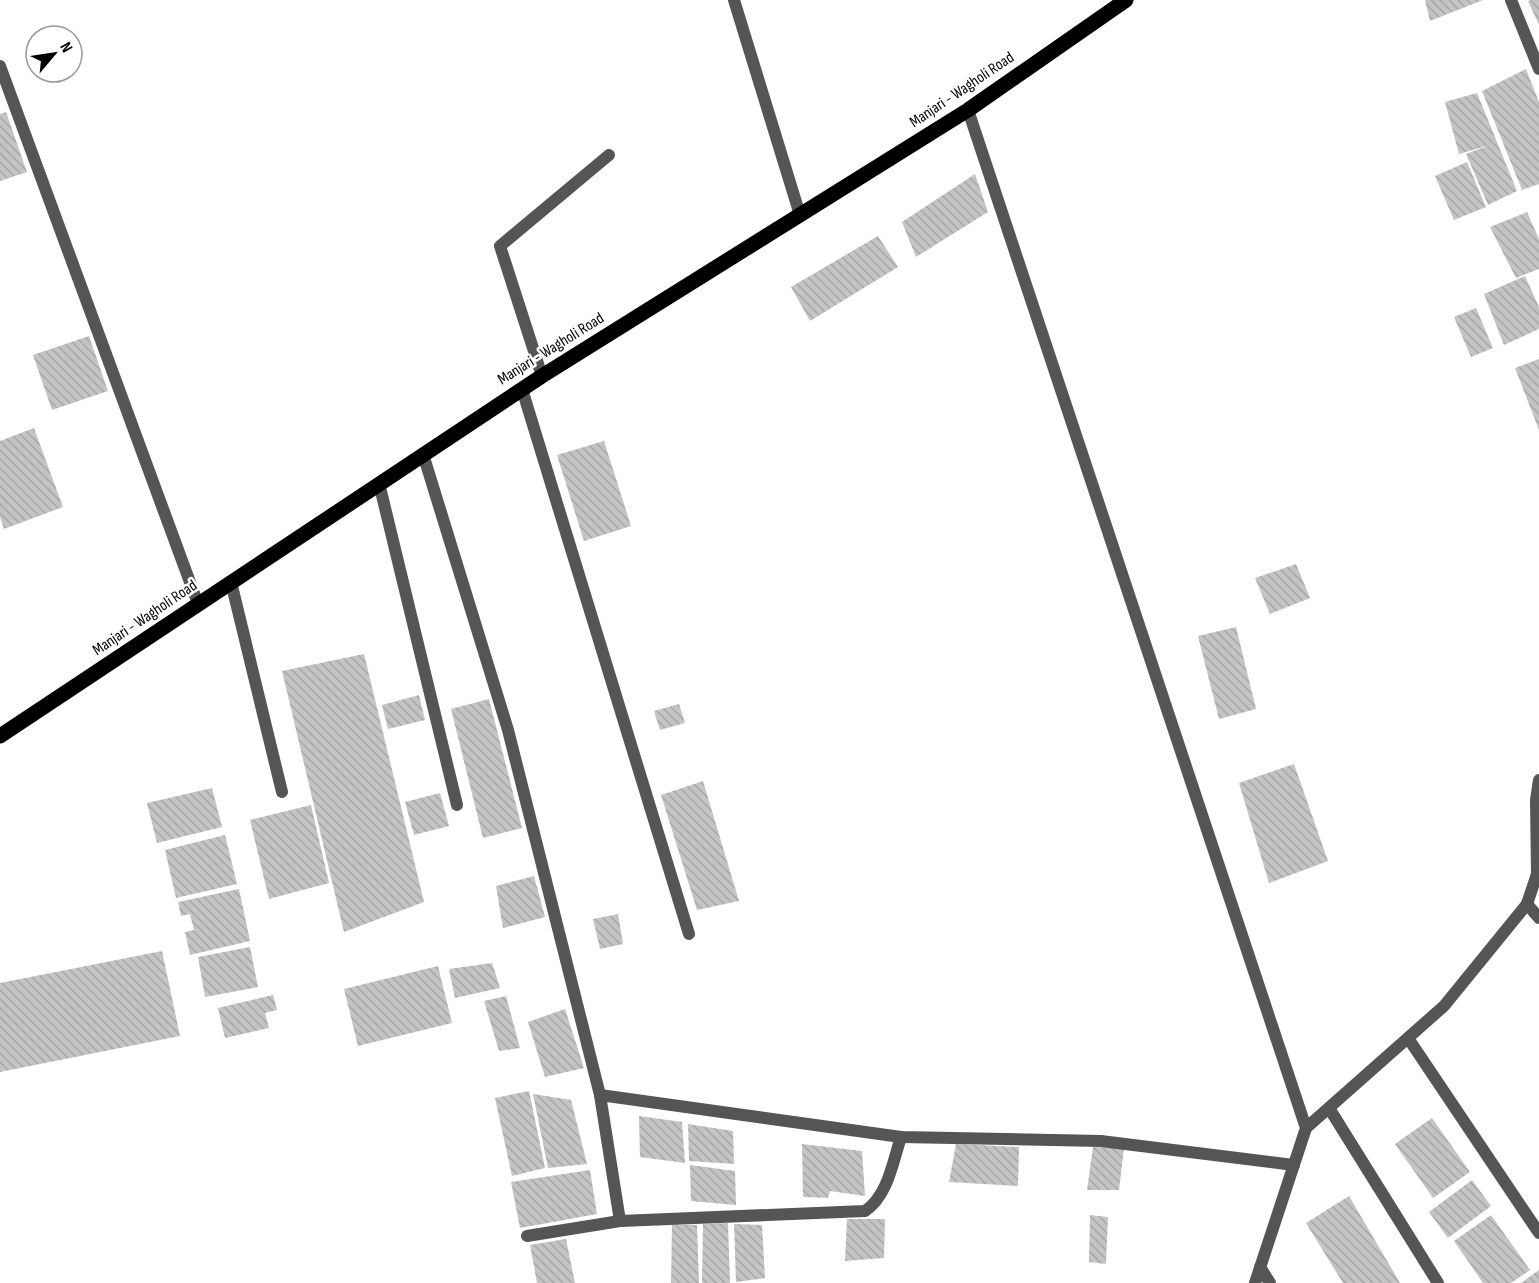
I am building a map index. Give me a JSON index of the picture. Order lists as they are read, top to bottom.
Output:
{
  "streets": {
    "main road": ["Manjari - Wagholi Road"]
  },
  "north": "top right"
}
